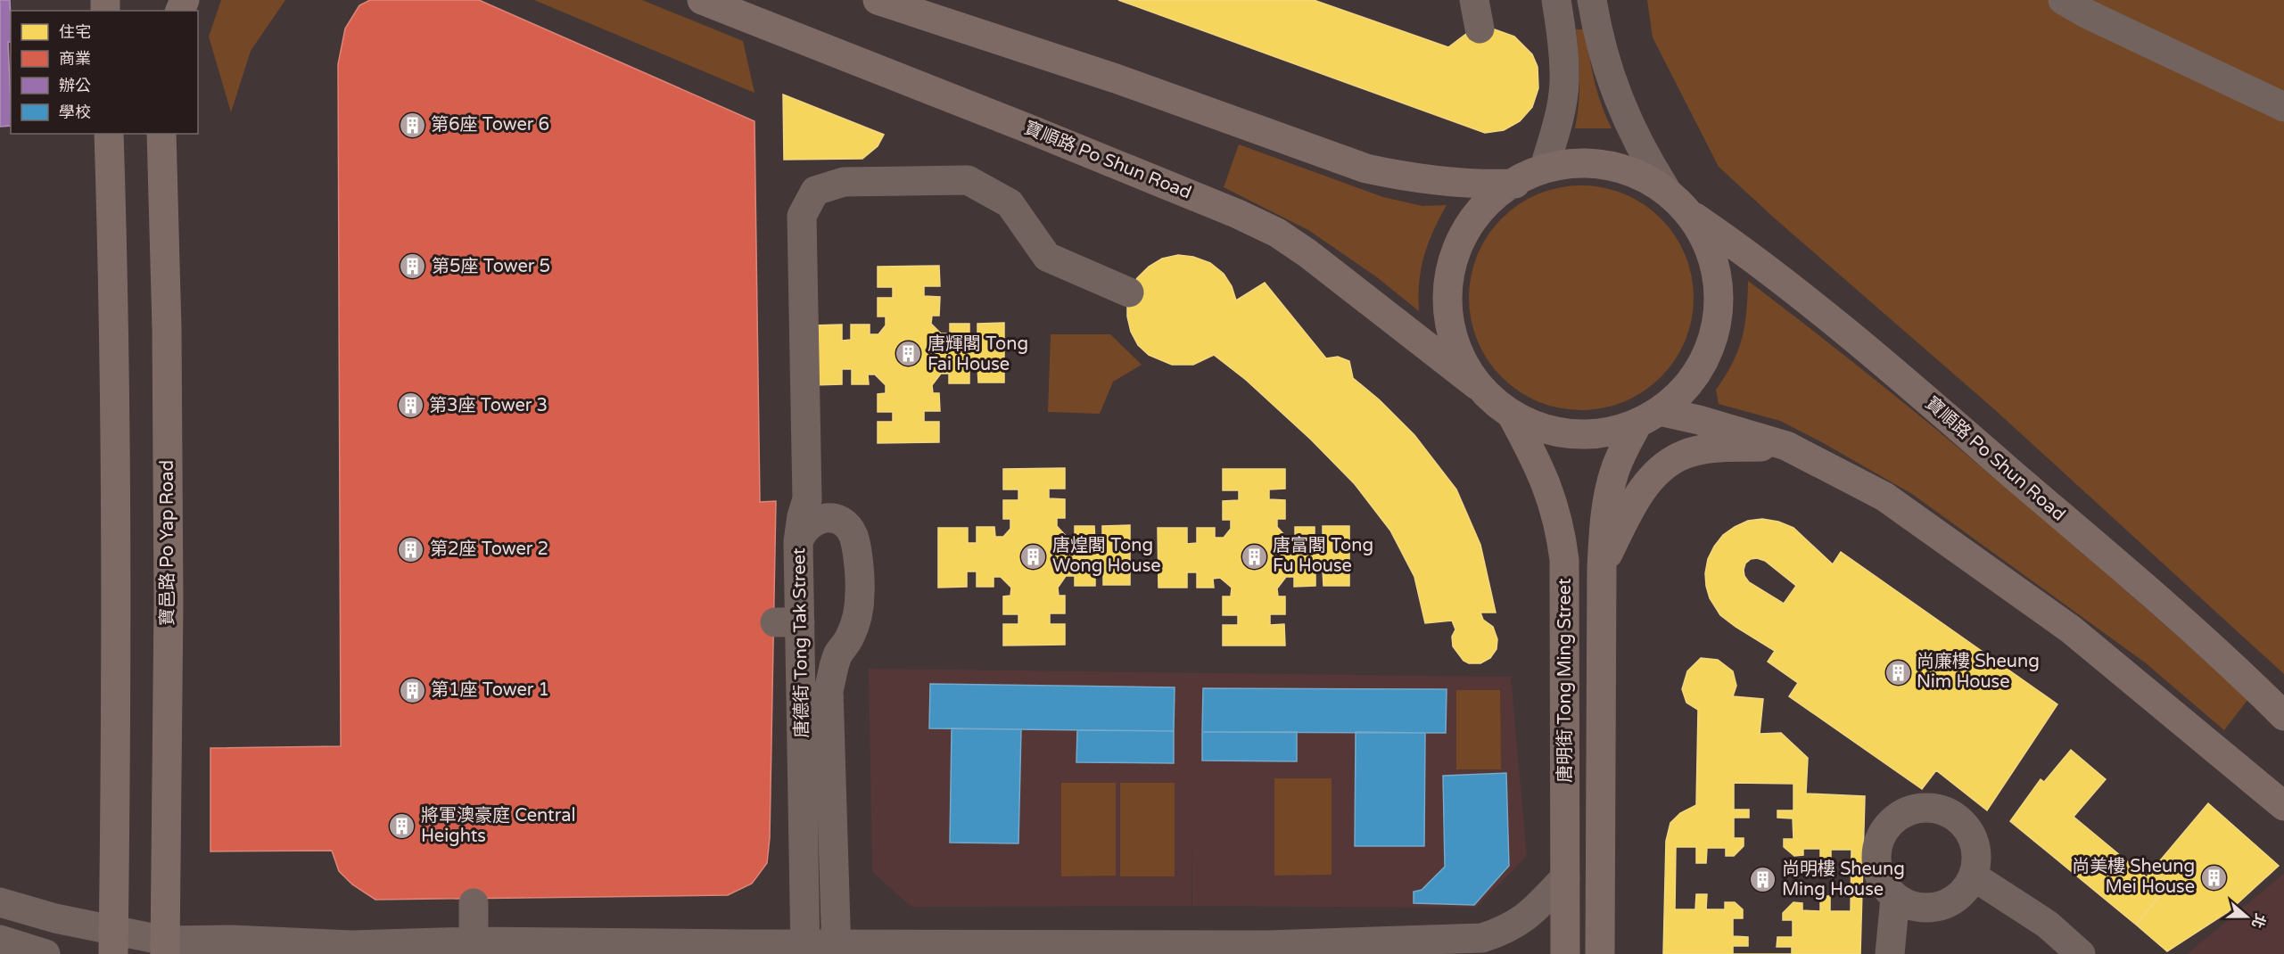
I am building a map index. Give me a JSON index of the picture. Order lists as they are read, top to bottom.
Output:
{
  "streets": {
    "main road": ["寶順路 Po Shun Road", "寶邑路 Po Yap Road", "唐明街 Tong Ming Street"],
    "street": ["唐德街 Tong Tak Street"]
  },
  "places": {
    "building": [
      "第6座 Tower 6",
      "第5座 Tower 5",
      "唐輝閣 Tong Fai House",
      "第3座 Tower 3",
      "第2座 Tower 2",
      "唐煌閣 Tong Wong House",
      "唐富閣 Tong Fu House",
      "尚廉樓 Sheung Nim House",
      "第1座 Tower 1",
      "將軍澳豪庭 Central Heights",
      "尚美樓 Sheung Mei House",
      "尚明樓 Sheung Ming House"
    ]
  },
  "legend": [
    "住宅",
    "商業",
    "辦公",
    "學校"
  ],
  "north": "right"
}
